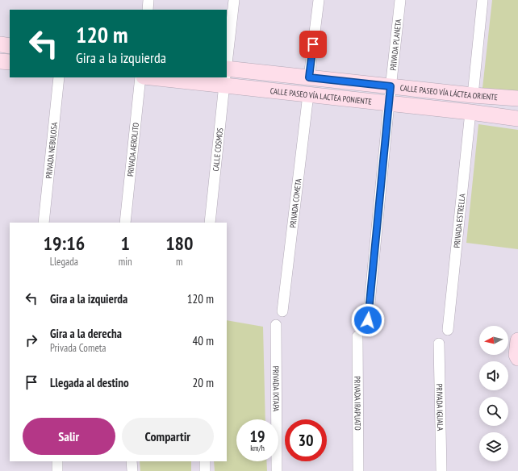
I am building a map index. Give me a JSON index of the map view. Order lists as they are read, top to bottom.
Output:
{
  "streets": {
    "street": [
      "PRIVADA PLANETA",
      "CALLE PASEO VÍA LÁCTEA ORIENTE",
      "CALLE PASEO VÍA LACTEA PONIENTE",
      "PRIVADA NEBULOSA",
      "PRIVADA AEROLITO",
      "CALLE COSMOS",
      "PRIVADA COMETA",
      "PRIVADA ESTRELLA",
      "PRIVADA IXTAPA",
      "PRIVADA IRAPUATO",
      "PRIVADA IGUALA"
    ]
  },
  "crossings": [
    ["PRIVADA PLANETA", "CALLE PASEO VÍA LÁCTEA ORIENTE"],
    ["PRIVADA PLANETA", "CALLE PASEO VÍA LACTEA PONIENTE"],
    ["CALLE PASEO VÍA LACTEA PONIENTE", "PRIVADA COMETA"],
    ["CALLE PASEO VÍA LACTEA PONIENTE", "PRIVADA ESTRELLA"]
  ],
  "north": "left",
  "page": {
    "turn": ["120 m", "Gira a la izquierda"],
    "eta": [
      "19:16",
      "Llegada",
      "1",
      "min",
      "180",
      "m"
    ],
    "list": [
      {
        "name": "Gira a la izquierda",
        "value": "120 m"
      },
      {
        "name": "Gira a la derecha",
        "note": "Privada Cometa",
        "value": "40 m"
      },
      {
        "name": "Llegada al destino",
        "value": "20 m"
      }
    ],
    "buttons": ["Salir", "Compartir"],
    "speed": "19 km/h",
    "limit": "30"
  }
}
